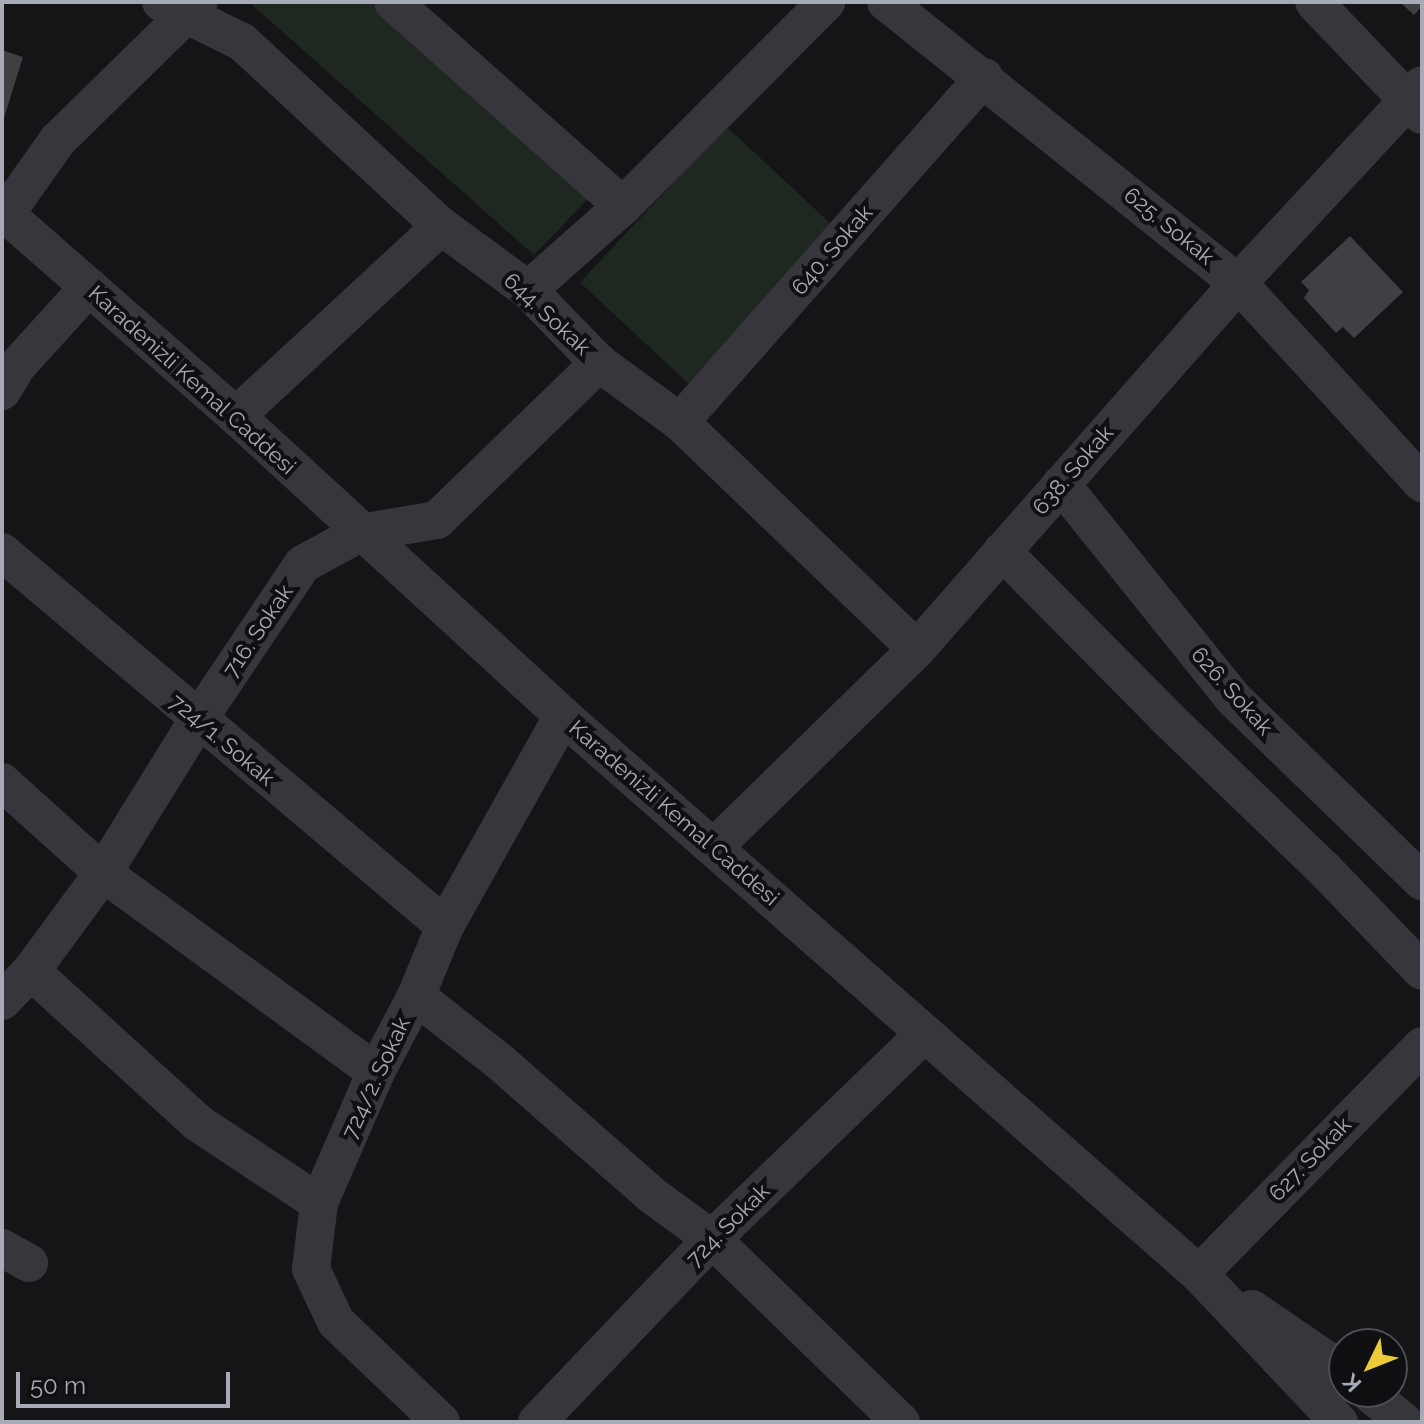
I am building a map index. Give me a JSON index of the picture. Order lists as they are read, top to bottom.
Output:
{
  "streets": {
    "street": [
      "625. Sokak",
      "640. Sokak",
      "644. Sokak",
      "Karadenizli Kemal Caddesi",
      "638. Sokak",
      "716. Sokak",
      "626. Sokak",
      "724/1. Sokak",
      "724/2. Sokak",
      "627. Sokak",
      "724. Sokak"
    ]
  },
  "crossings": [
    ["625. Sokak", "640. Sokak"],
    ["625. Sokak", "638. Sokak"],
    ["640. Sokak", "644. Sokak"],
    ["644. Sokak", "638. Sokak"],
    ["644. Sokak", "716. Sokak"],
    ["Karadenizli Kemal Caddesi", "638. Sokak"],
    ["Karadenizli Kemal Caddesi", "716. Sokak"],
    ["Karadenizli Kemal Caddesi", "724/2. Sokak"],
    ["Karadenizli Kemal Caddesi", "627. Sokak"],
    ["Karadenizli Kemal Caddesi", "724. Sokak"],
    ["638. Sokak", "626. Sokak"],
    ["716. Sokak", "724/1. Sokak"],
    ["724/1. Sokak", "724/2. Sokak"]
  ],
  "scale_bar": "50 m",
  "north": "bottom left"
}
